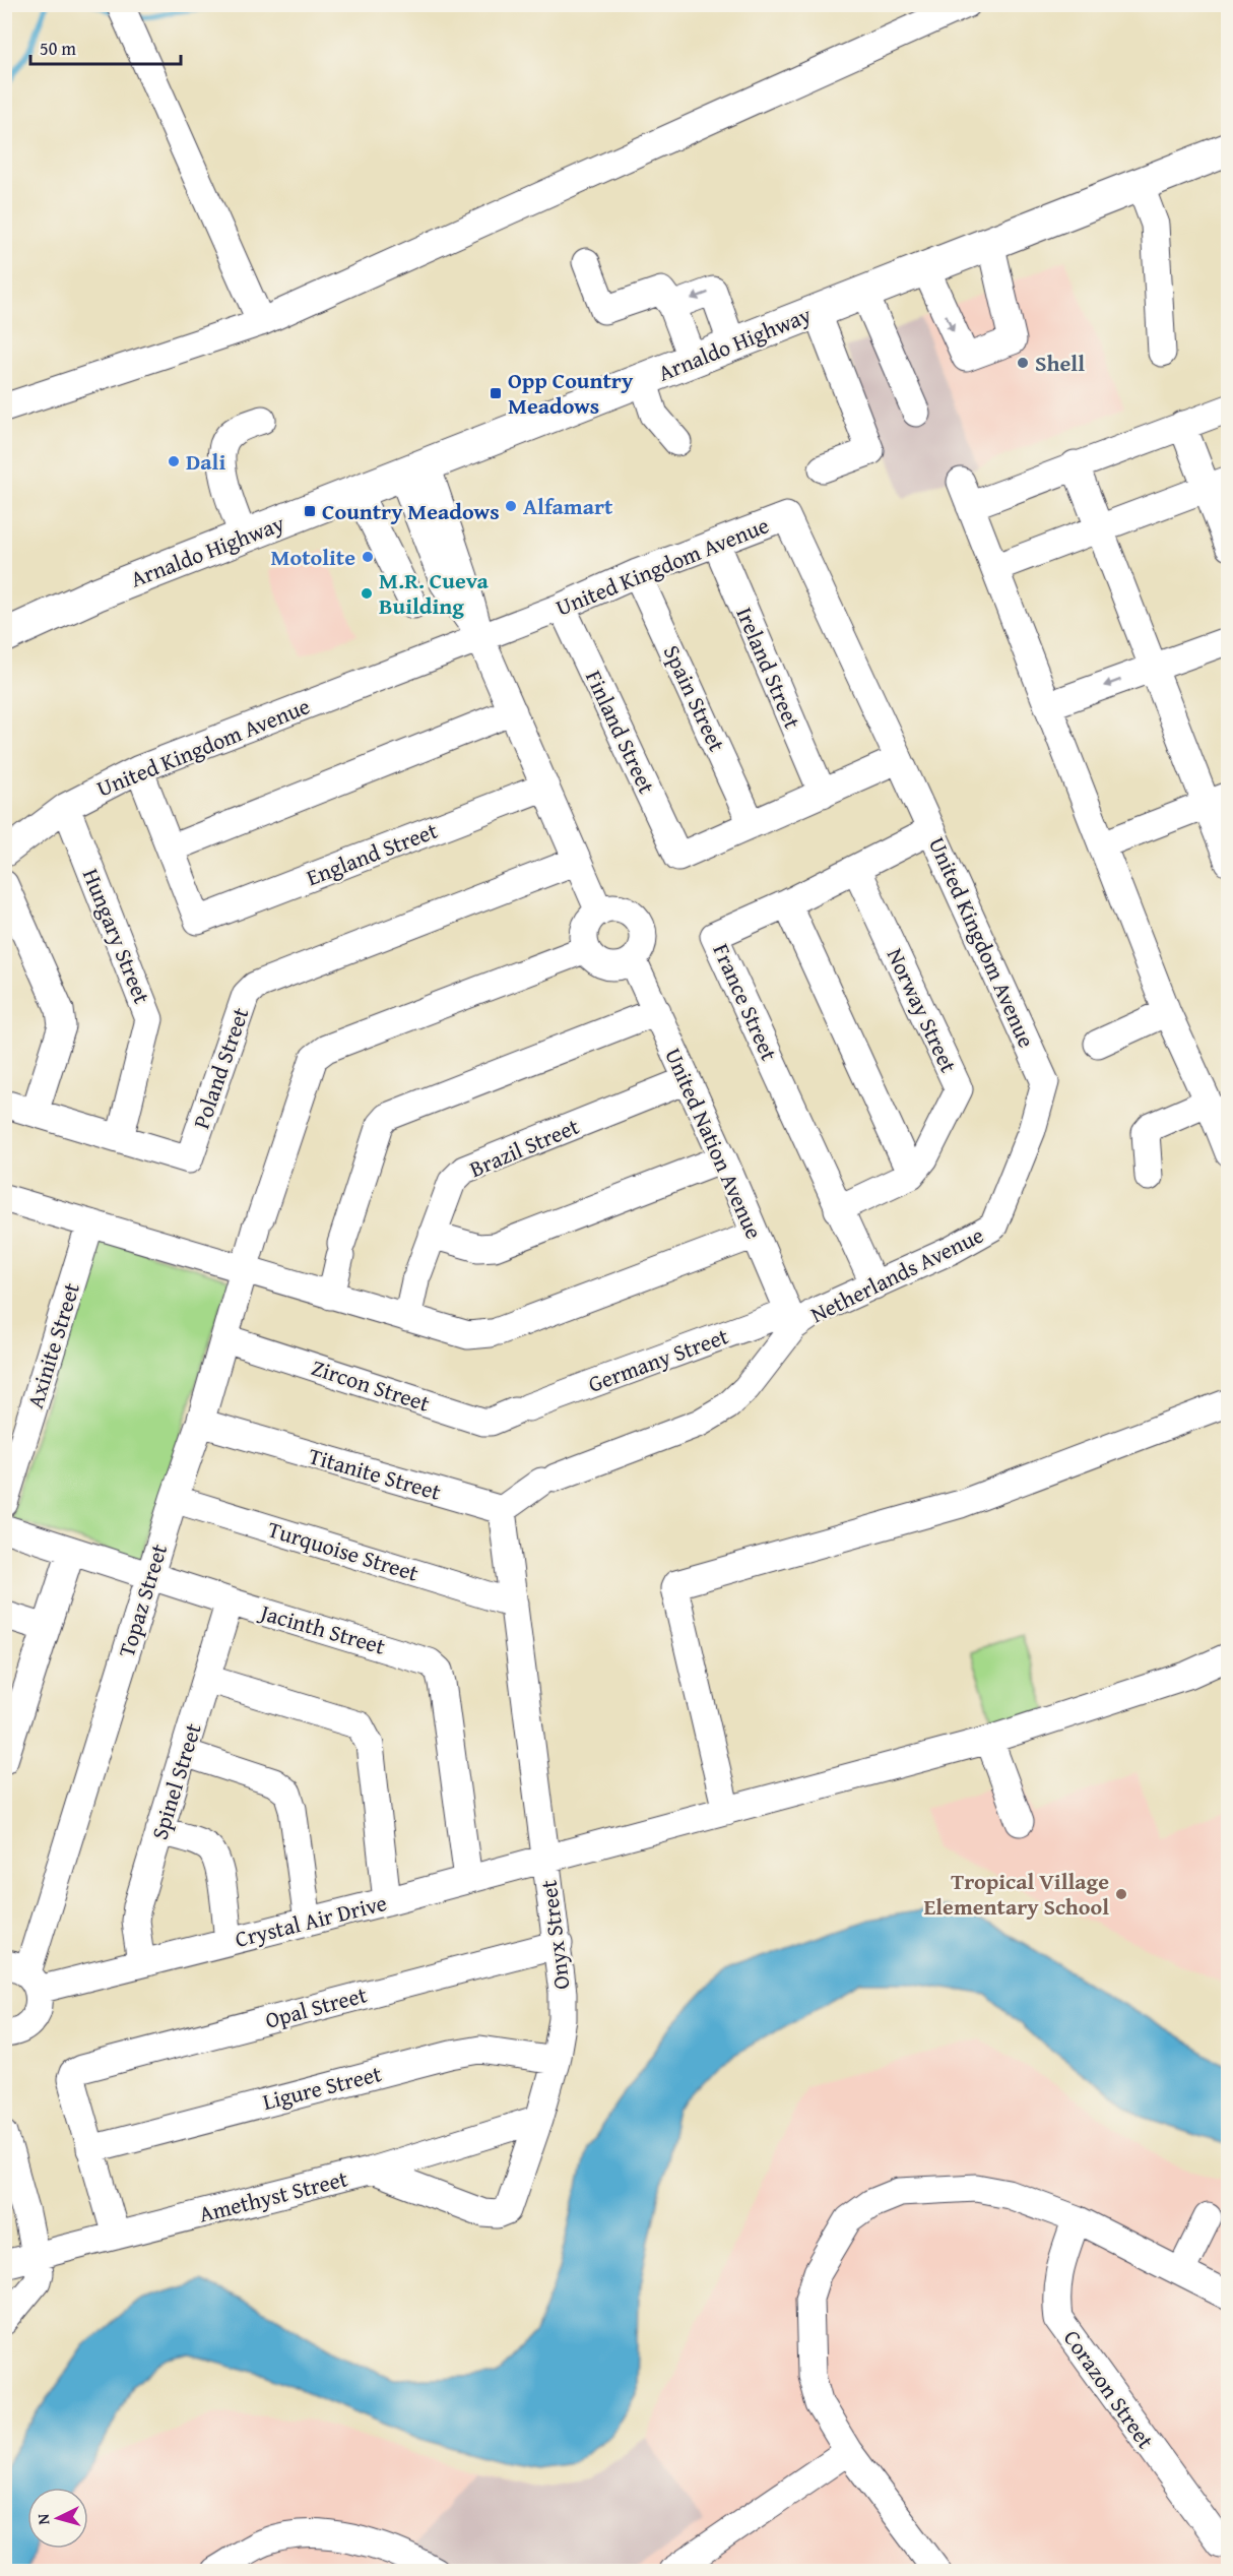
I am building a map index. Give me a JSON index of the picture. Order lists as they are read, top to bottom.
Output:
{
  "streets": {
    "main road": ["Arnaldo Highway"],
    "street": [
      "United Kingdom Avenue",
      "Ireland Street",
      "Spain Street",
      "Finland Street",
      "England Street",
      "Hungary Street",
      "France Street",
      "Norway Street",
      "Poland Street",
      "United Nation Avenue",
      "Brazil Street",
      "Netherlands Avenue",
      "Axinite Street",
      "Germany Street",
      "Zircon Street",
      "Titanite Street",
      "Turquoise Street",
      "Topaz Street",
      "Jacinth Street",
      "Spinel Street",
      "Crystal Air Drive",
      "Onyx Street",
      "Opal Street",
      "Ligure Street",
      "Amethyst Street",
      "Corazon Street"
    ]
  },
  "crossings": [
    ["United Kingdom Avenue", "Ireland Street"],
    ["United Kingdom Avenue", "Spain Street"],
    ["United Kingdom Avenue", "Finland Street"],
    ["United Kingdom Avenue", "Hungary Street"],
    ["United Kingdom Avenue", "France Street"],
    ["United Kingdom Avenue", "Netherlands Avenue"],
    ["Spain Street", "Finland Street"],
    ["Hungary Street", "Poland Street"],
    ["France Street", "Norway Street"],
    ["France Street", "Netherlands Avenue"],
    ["United Nation Avenue", "Brazil Street"],
    ["United Nation Avenue", "Netherlands Avenue"],
    ["United Nation Avenue", "Germany Street"],
    ["United Nation Avenue", "Topaz Street"],
    ["Netherlands Avenue", "Germany Street"],
    ["Netherlands Avenue", "Titanite Street"],
    ["Netherlands Avenue", "Onyx Street"],
    ["Germany Street", "Zircon Street"],
    ["Zircon Street", "Topaz Street"],
    ["Titanite Street", "Topaz Street"],
    ["Titanite Street", "Onyx Street"],
    ["Turquoise Street", "Topaz Street"],
    ["Turquoise Street", "Onyx Street"],
    ["Topaz Street", "Jacinth Street"],
    ["Topaz Street", "Crystal Air Drive"],
    ["Jacinth Street", "Spinel Street"],
    ["Jacinth Street", "Crystal Air Drive"],
    ["Spinel Street", "Crystal Air Drive"],
    ["Crystal Air Drive", "Onyx Street"],
    ["Onyx Street", "Opal Street"],
    ["Onyx Street", "Ligure Street"],
    ["Onyx Street", "Amethyst Street"],
    ["Opal Street", "Ligure Street"]
  ],
  "places": {
    "other": [
      "Shell",
      "Dali",
      "Alfamart",
      "Motolite",
      "M.R. Cueva Building",
      "Tropical Village Elementary School"
    ],
    "transit": ["Opp Country Meadows", "Country Meadows"]
  },
  "scale_bar": "50 m",
  "north": "left"
}
